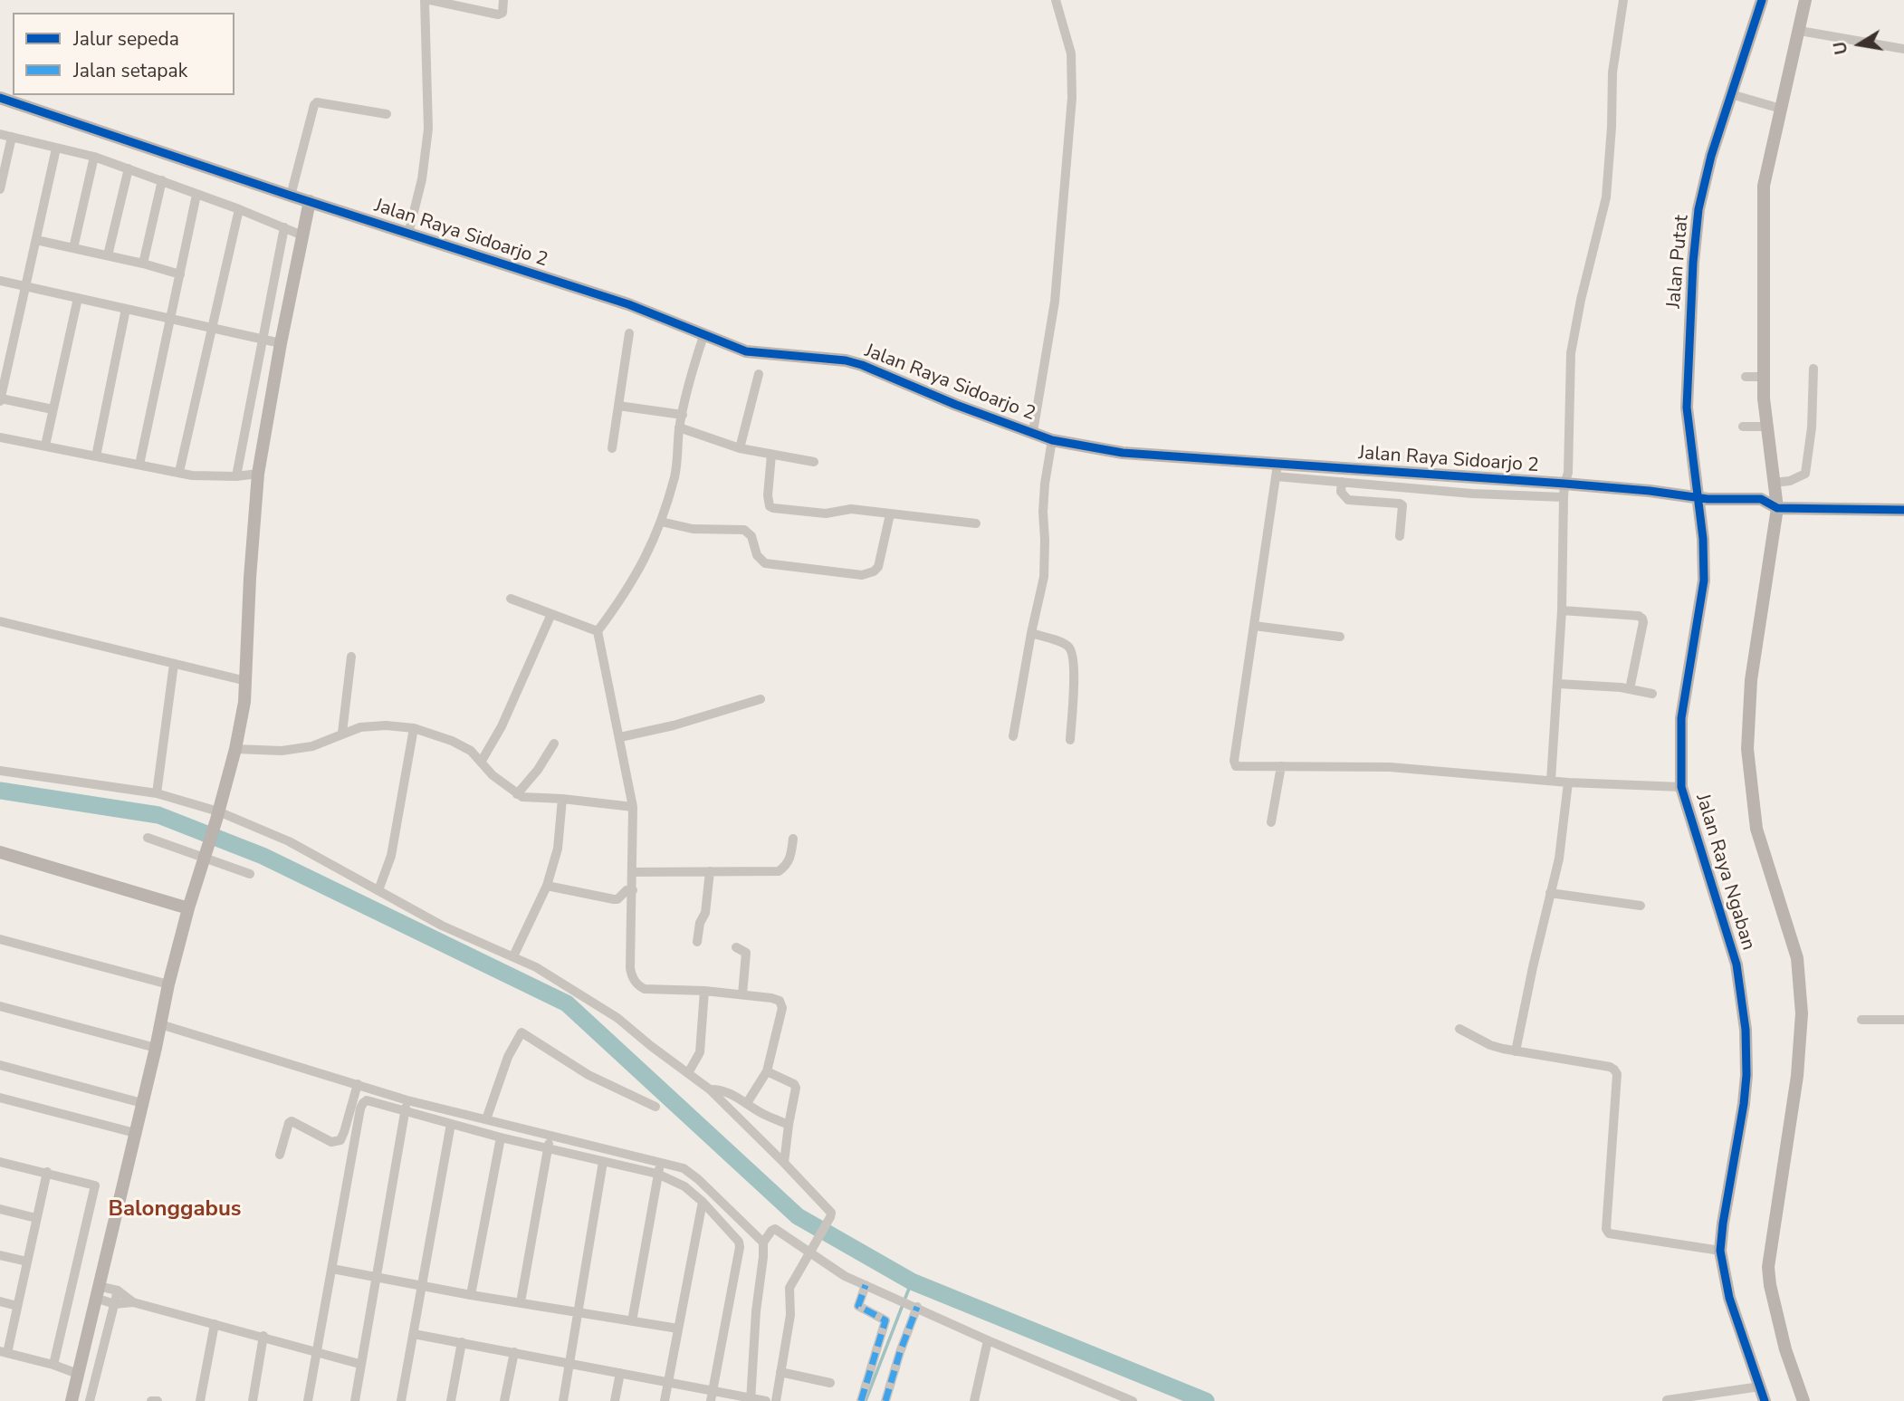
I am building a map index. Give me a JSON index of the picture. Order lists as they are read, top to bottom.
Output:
{
  "streets": {
    "street": ["Jalan Raya Sidoarjo 2", "Jalan Putat", "Jalan Raya Ngaban"]
  },
  "crossings": [
    ["Jalan Raya Sidoarjo 2", "Jalan Putat"],
    ["Jalan Raya Sidoarjo 2", "Jalan Raya Ngaban"],
    ["Jalan Putat", "Jalan Raya Ngaban"]
  ],
  "districts": ["Balonggabus"],
  "legend": ["Jalur sepeda", "Jalan setapak"],
  "north": "left"
}
